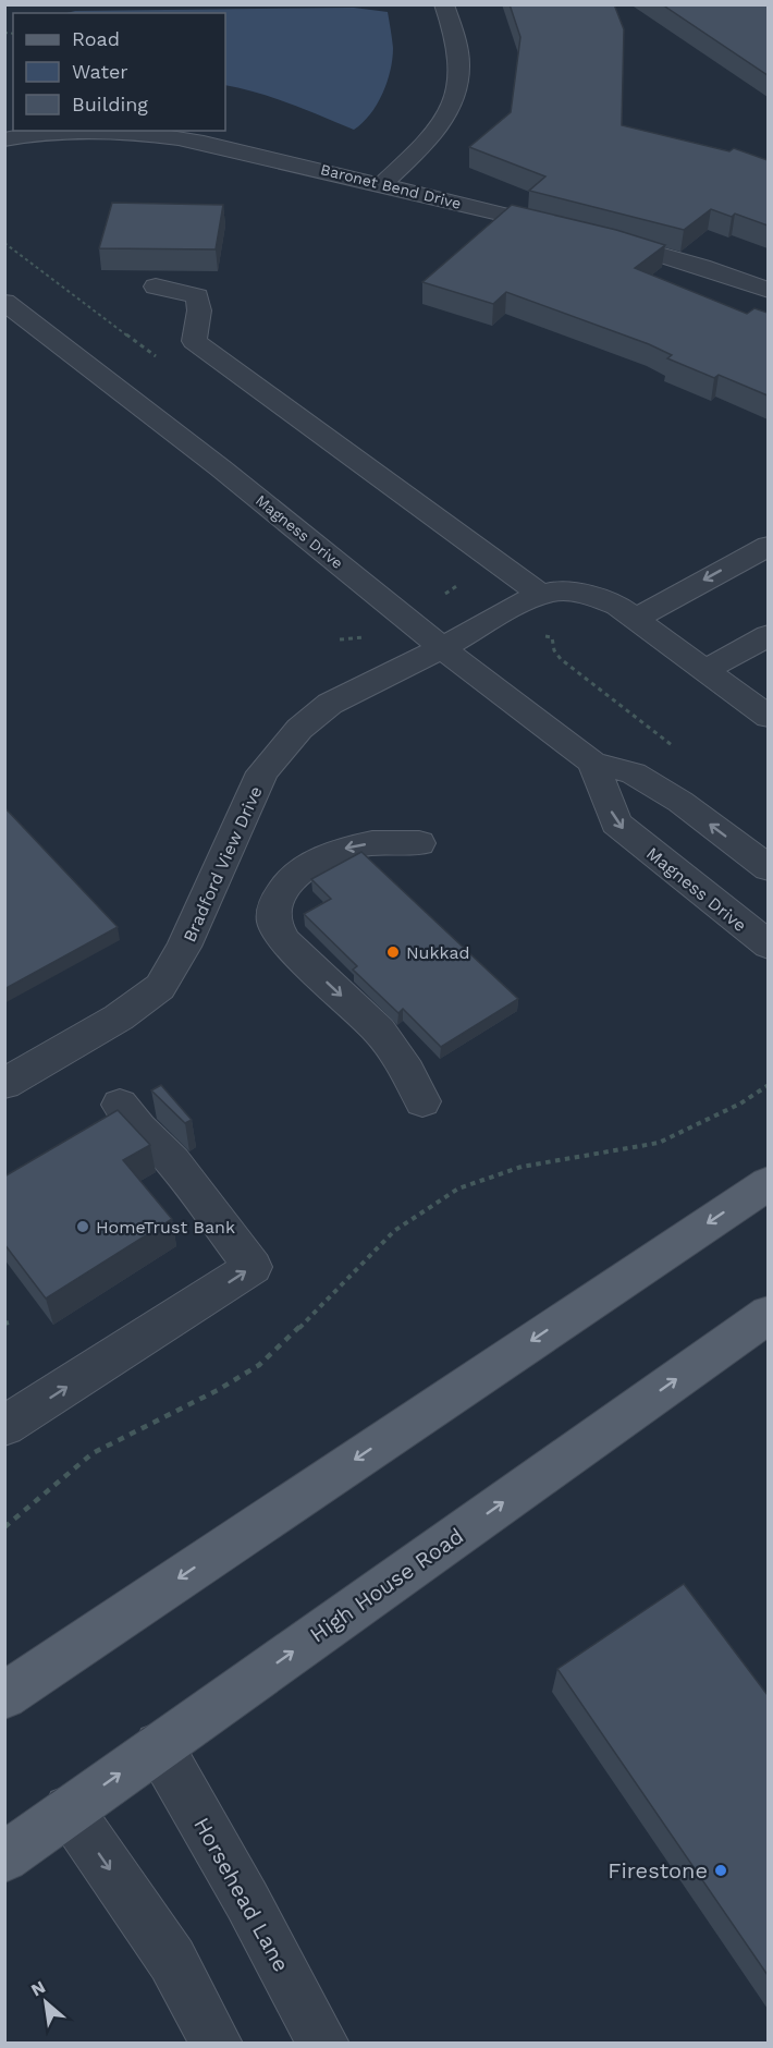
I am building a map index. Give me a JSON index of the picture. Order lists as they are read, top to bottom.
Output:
{
  "streets": {
    "main road": ["High House Road"],
    "street": [
      "Baronet Bend Drive",
      "Magness Drive",
      "Bradford View Drive",
      "Horsehead Lane"
    ]
  },
  "crossings": [
    ["Magness Drive", "Bradford View Drive"],
    ["High House Road", "Horsehead Lane"]
  ],
  "places": ["Nukkad", "HomeTrust Bank", "Firestone"],
  "legend": ["Road", "Water", "Building"],
  "north": "top left"
}
